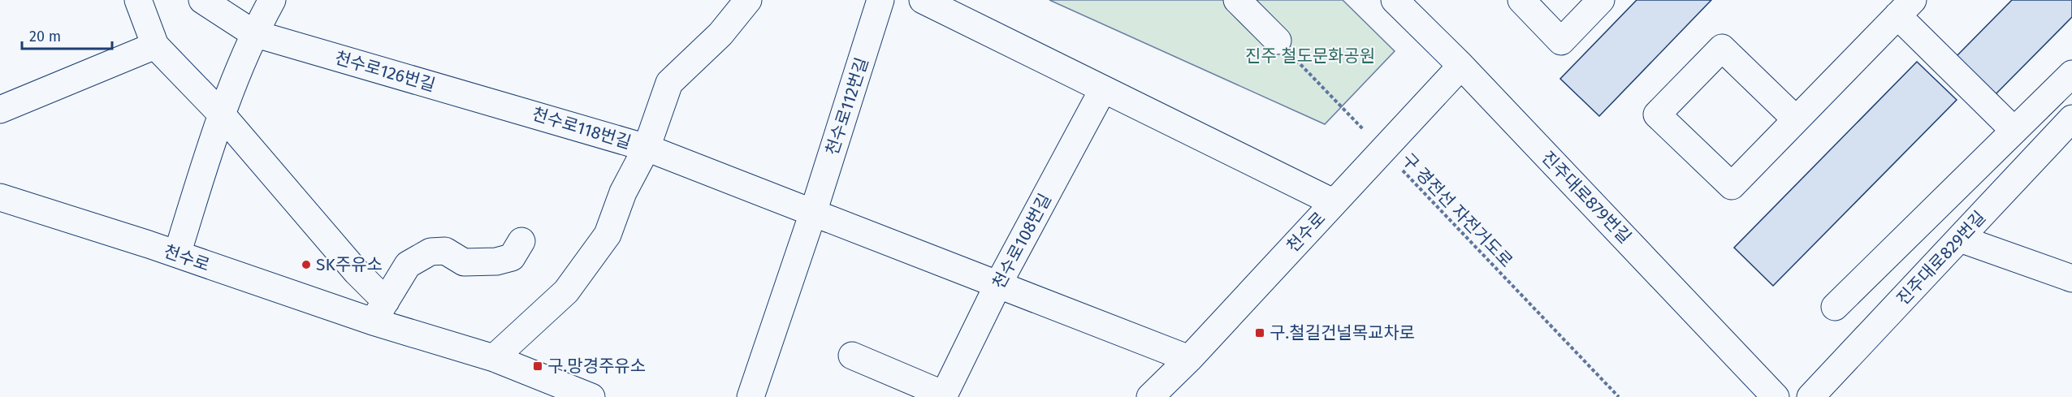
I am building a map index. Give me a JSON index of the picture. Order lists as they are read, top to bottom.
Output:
{
  "streets": {
    "street": [
      "천수로126번길",
      "천수로112번길",
      "천수로118번길",
      "진주대로879번길",
      "천수로",
      "천수로108번길",
      "진주대로829번길"
    ],
    "path": ["구 경전선 자전거도로"]
  },
  "crossings": [
    ["천수로126번길", "천수로118번길"],
    ["천수로112번길", "천수로118번길"],
    ["천수로118번길", "천수로"],
    ["진주대로879번길", "천수로"],
    ["구 경전선 자전거도로", "천수로"]
  ],
  "parks": ["진주 철도문화공원"],
  "places": {
    "other": ["SK주유소"],
    "transit": ["구.철길건널목교차로", "구.망경주유소"]
  },
  "scale_bar": "20 m"
}
